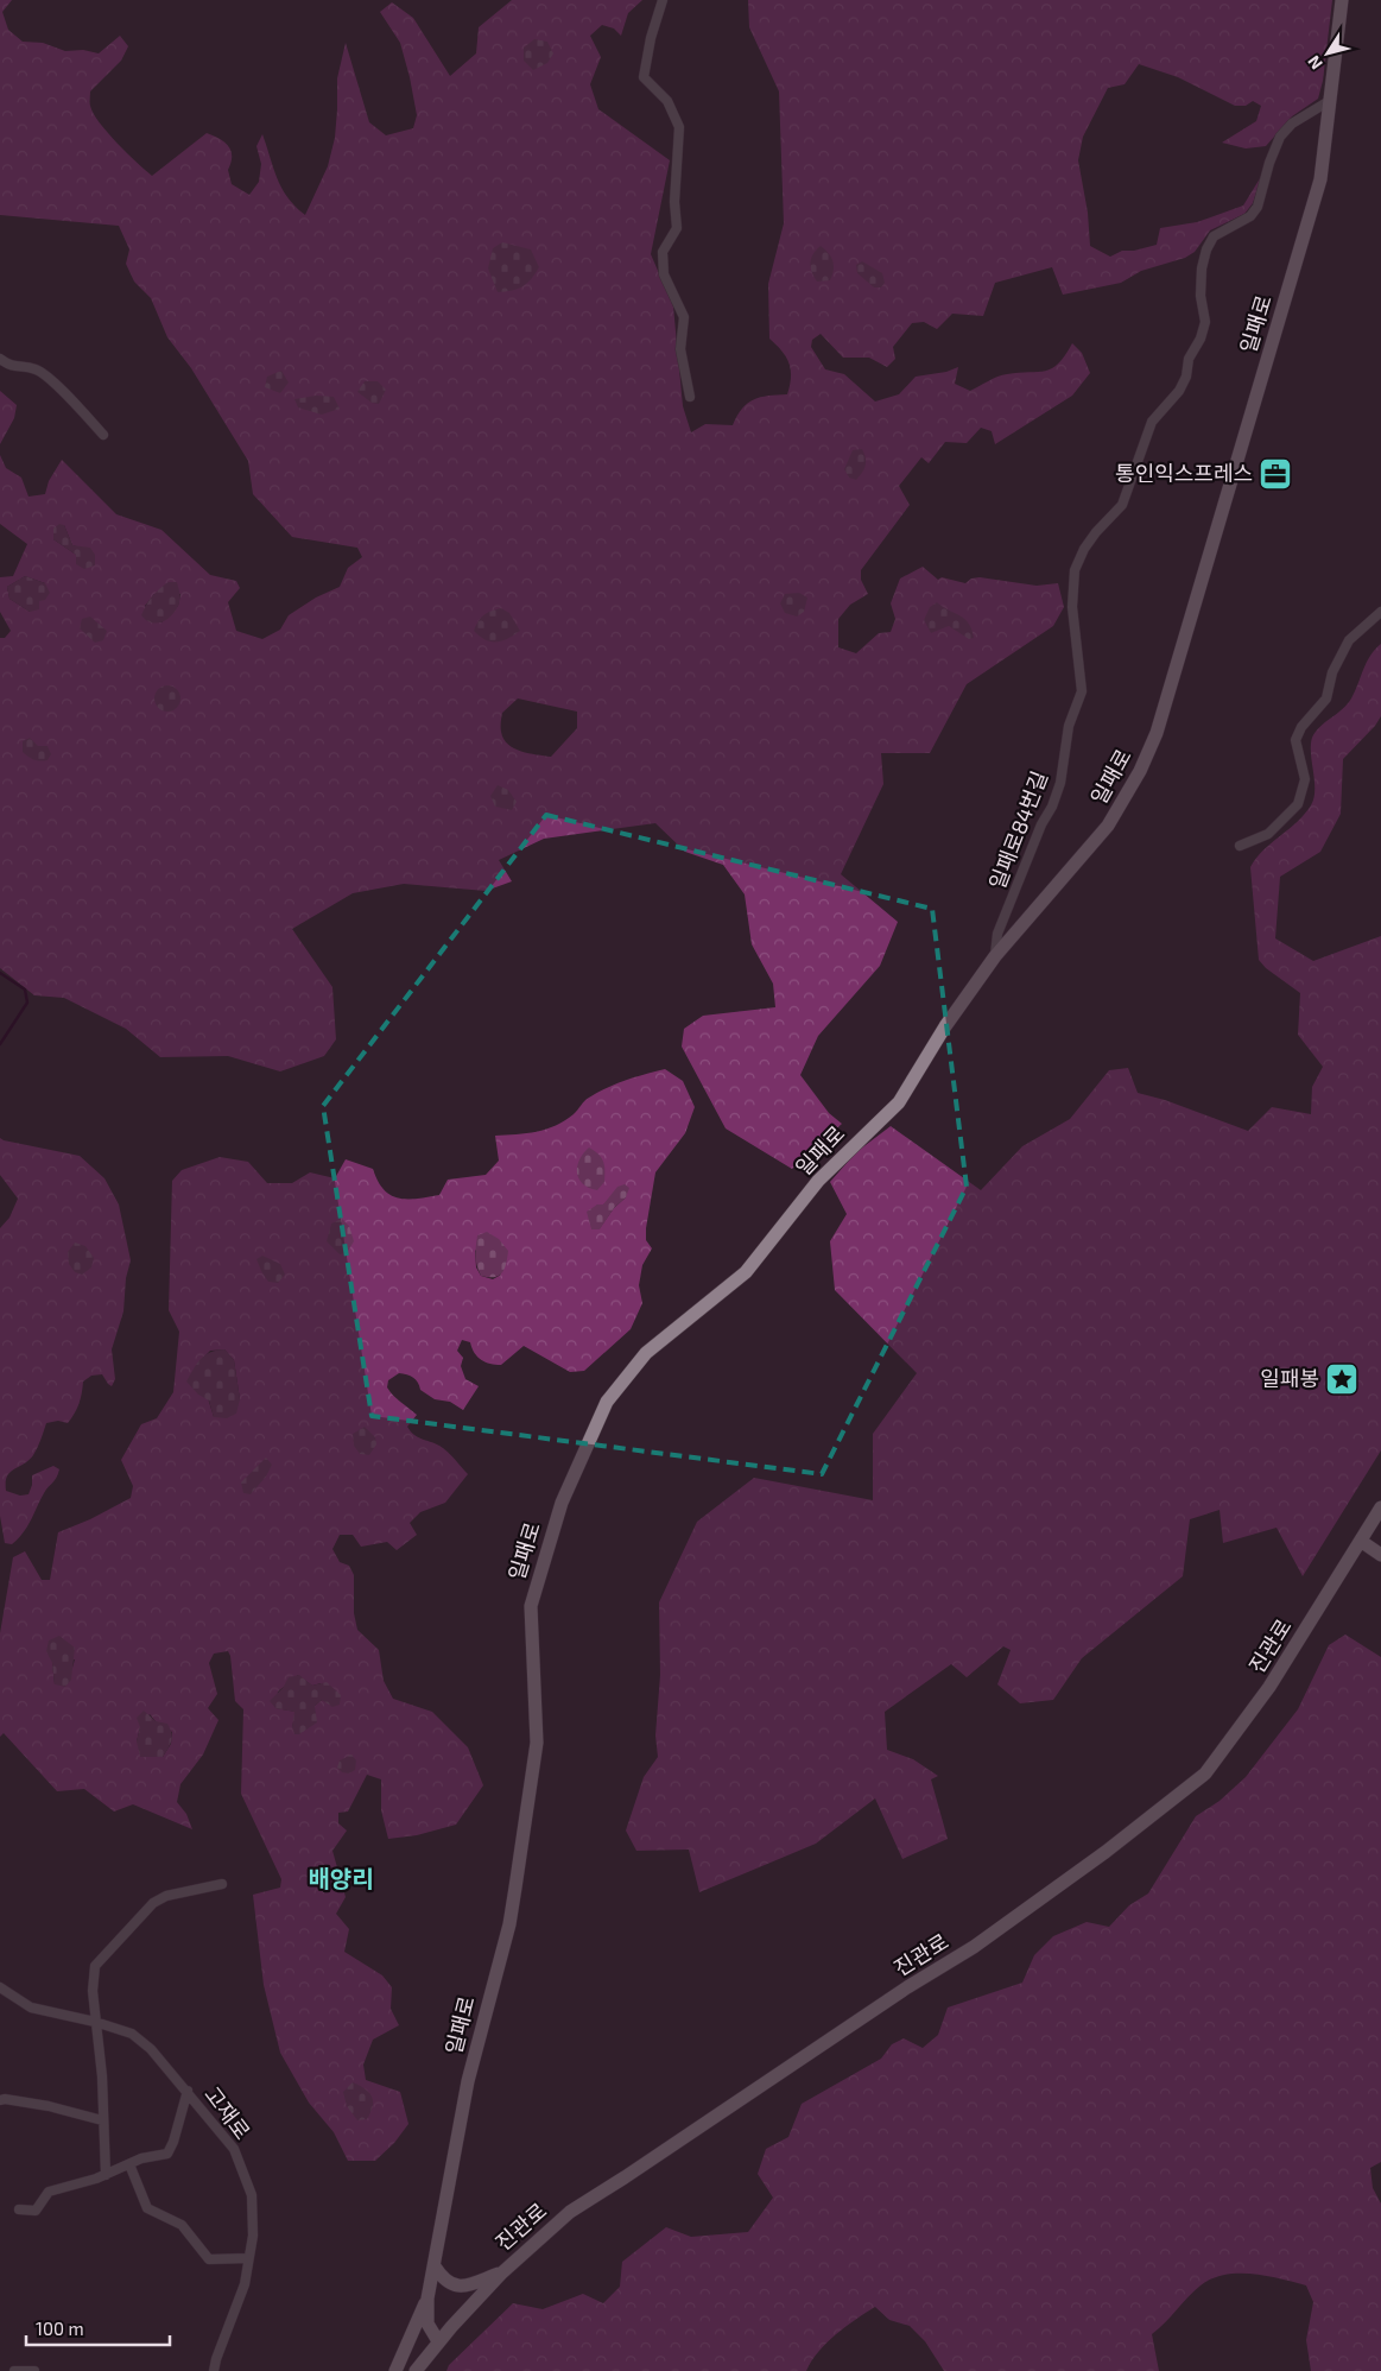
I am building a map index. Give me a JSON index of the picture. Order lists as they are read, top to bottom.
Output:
{
  "streets": {
    "street": [
      "일패로",
      "일패로84번길",
      "진관로",
      "고재로"
    ]
  },
  "crossings": [
    ["일패로", "일패로84번길"],
    ["일패로", "진관로"]
  ],
  "districts": ["배양리"],
  "places": {
    "office": ["통인익스프레스"],
    "place": ["일패봉"]
  },
  "scale_bar": "100 m",
  "north": "bottom left"
}
